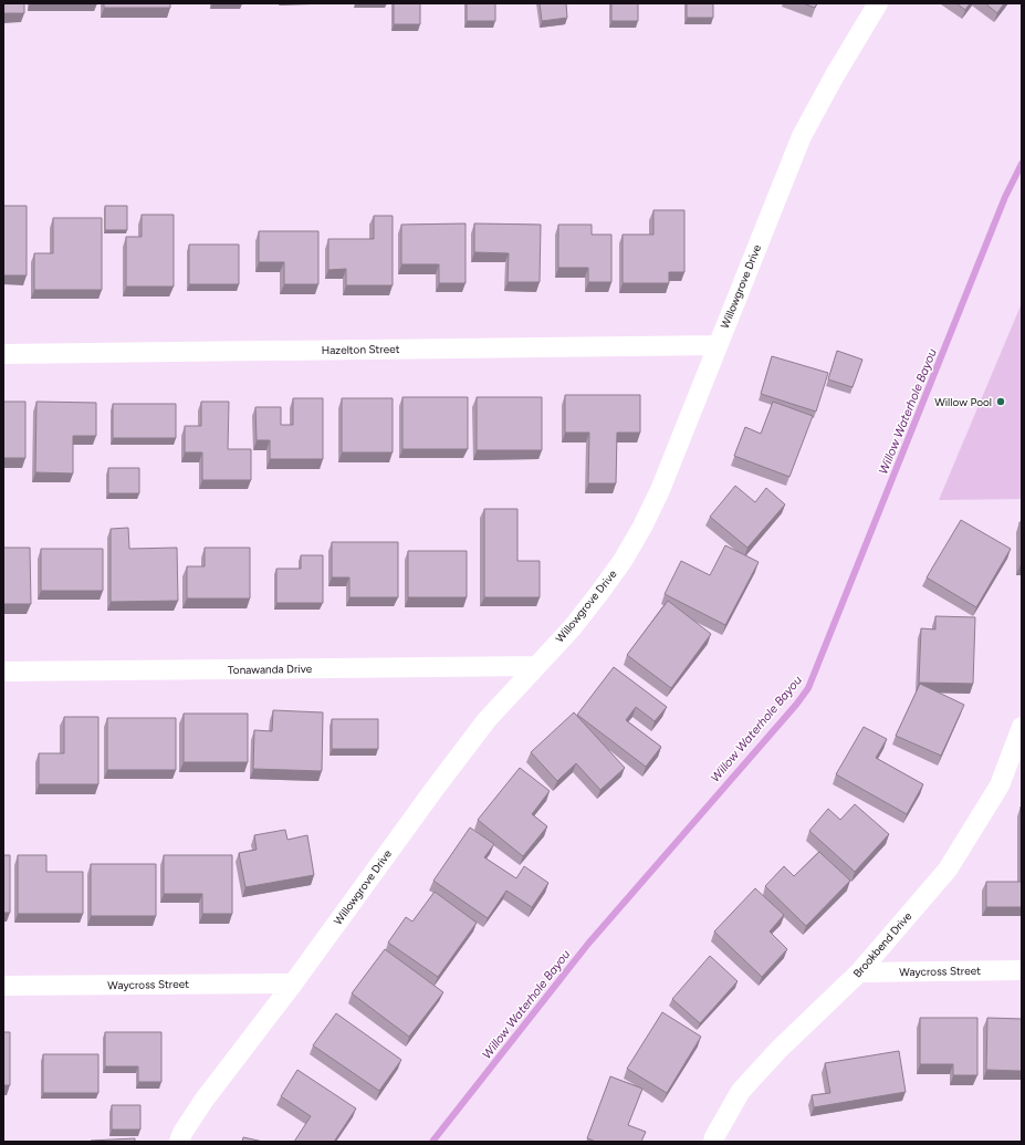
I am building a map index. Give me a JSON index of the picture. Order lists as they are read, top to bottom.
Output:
{
  "streets": {
    "street": [
      "Willowgrove Drive",
      "Hazelton Street",
      "Tonawanda Drive",
      "Brookbend Drive",
      "Waycross Street"
    ]
  },
  "crossings": [
    ["Willowgrove Drive", "Hazelton Street"],
    ["Willowgrove Drive", "Tonawanda Drive"],
    ["Willowgrove Drive", "Waycross Street"],
    ["Brookbend Drive", "Waycross Street"]
  ],
  "water": ["Willow Waterhole Bayou"],
  "places": ["Willow Pool"]
}
